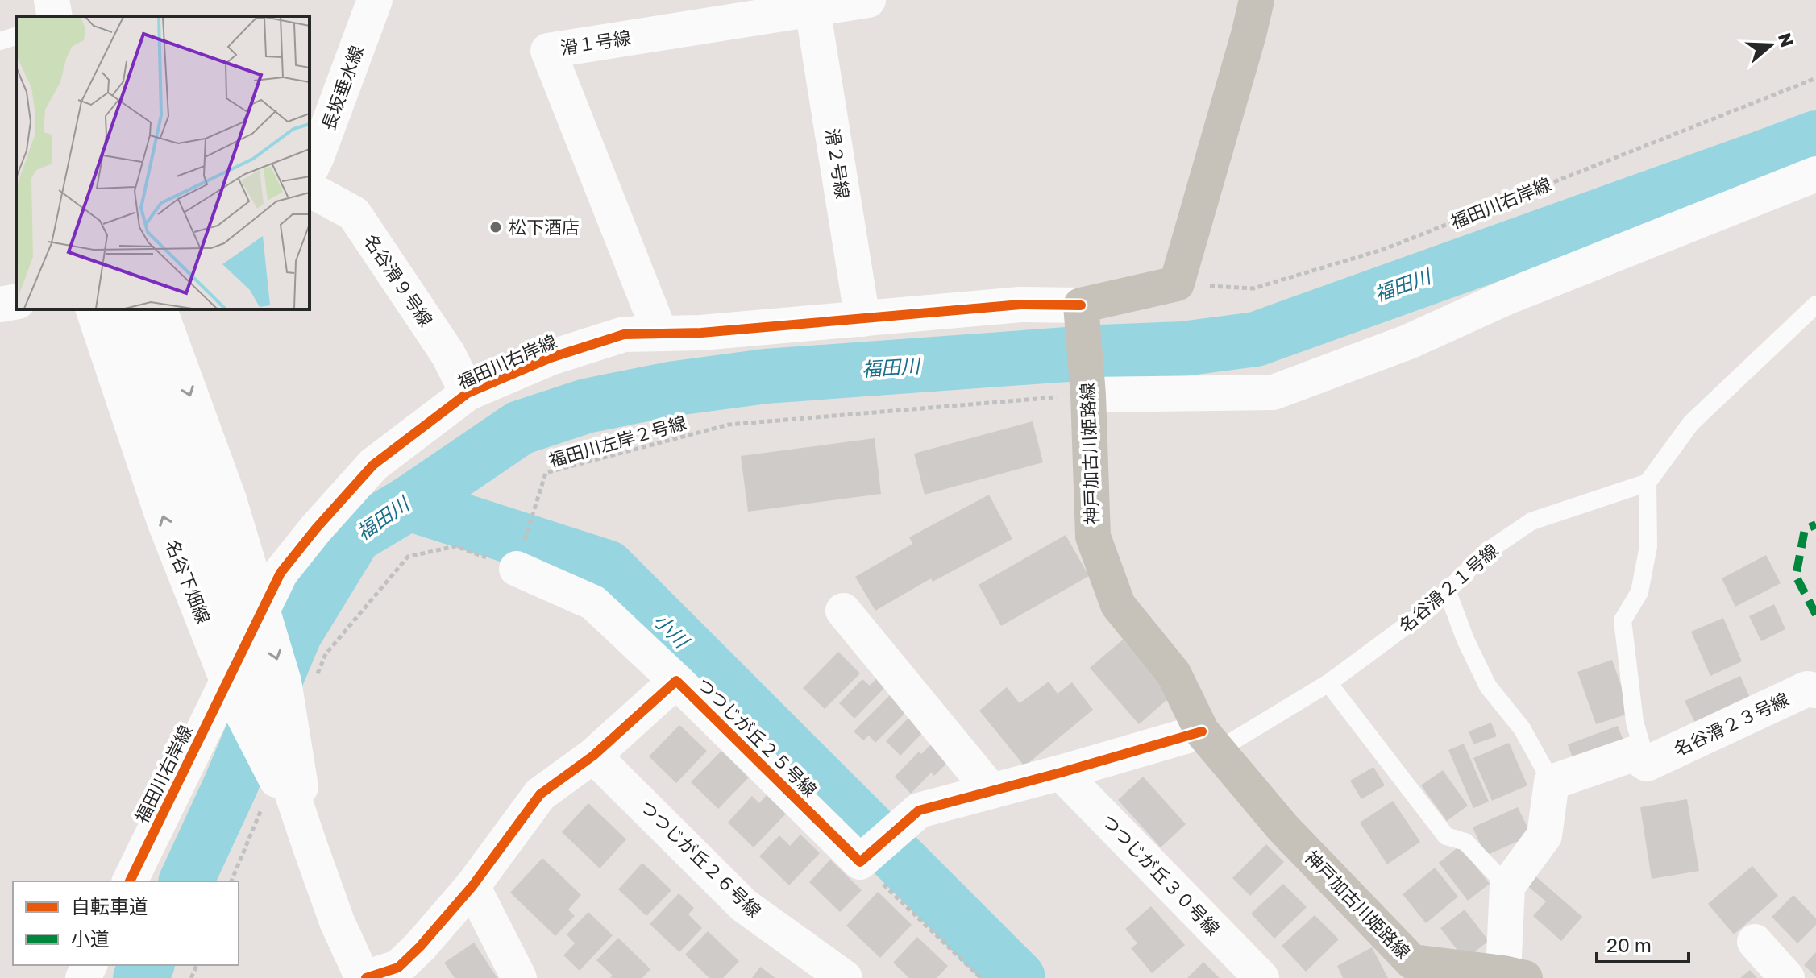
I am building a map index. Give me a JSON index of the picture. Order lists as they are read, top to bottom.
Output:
{
  "streets": {
    "main road": ["神戸加古川姫路線"],
    "street": [
      "滑１号線",
      "長坂垂水線",
      "滑２号線",
      "福田川右岸線",
      "名谷滑９号線",
      "名谷下畑線",
      "名谷滑２３号線",
      "つつじが丘２５号線",
      "つつじが丘２６号線",
      "つつじが丘３０号線"
    ],
    "lane": ["名谷滑２１号線"],
    "path": ["福田川左岸２号線"]
  },
  "crossings": [
    ["滑１号線", "滑２号線"],
    ["滑１号線", "福田川右岸線"],
    ["滑２号線", "福田川右岸線"],
    ["福田川右岸線", "名谷滑９号線"],
    ["福田川右岸線", "神戸加古川姫路線"],
    ["福田川左岸２号線", "神戸加古川姫路線"],
    ["神戸加古川姫路線", "名谷滑２１号線"],
    ["名谷下畑線", "つつじが丘２５号線"],
    ["つつじが丘２５号線", "つつじが丘２６号線"]
  ],
  "water": ["福田川", "小川"],
  "places": ["松下酒店"],
  "legend": ["自転車道", "小道"],
  "scale_bar": "20 m",
  "north": "right"
}
